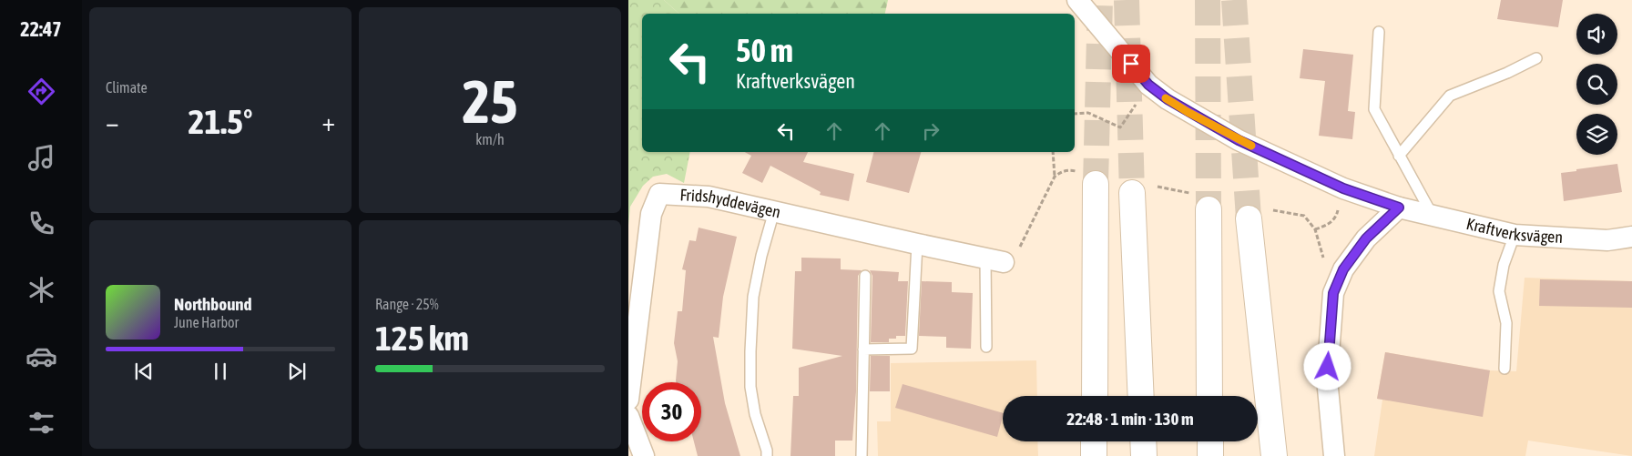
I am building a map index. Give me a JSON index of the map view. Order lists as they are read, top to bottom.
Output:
{
  "streets": {
    "street": ["Fridshyddevägen", "Kraftverksvägen"]
  },
  "page": {
    "tabs": "22:47",
    "tile": [
      "Climate",
      ["25", "km/h"],
      ["Range · 25%", "125 km"]
    ],
    "turn": ["50 m", "Kraftverksvägen"],
    "heat": ["−", "21.5°", "+"],
    "song": ["Northbound", "June Harbor"],
    "limit": "30",
    "trip": "22:48 · 1 min · 130 m"
  }
}
